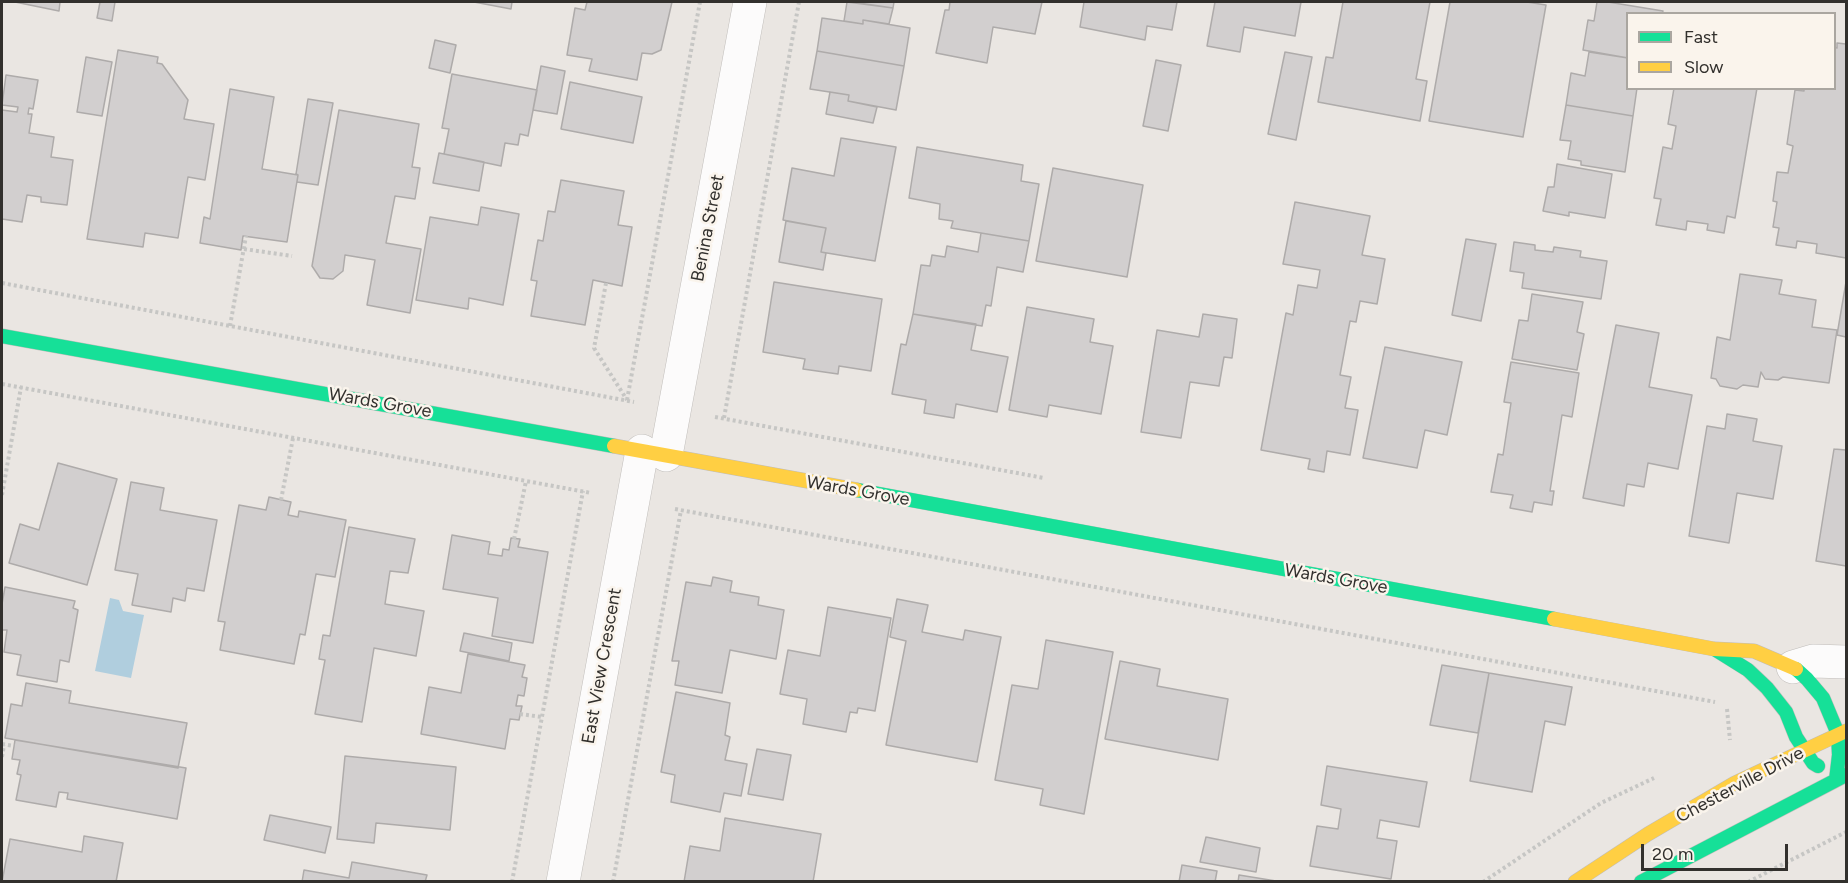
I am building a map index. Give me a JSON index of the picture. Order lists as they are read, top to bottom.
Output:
{
  "streets": {
    "street": [
      "Benina Street",
      "Wards Grove",
      "East View Crescent",
      "Chesterville Drive"
    ]
  },
  "crossings": [
    ["Benina Street", "Wards Grove"],
    ["Benina Street", "East View Crescent"],
    ["Wards Grove", "East View Crescent"],
    ["Wards Grove", "Chesterville Drive"]
  ],
  "legend": ["Fast", "Slow"],
  "scale_bar": "20 m"
}
